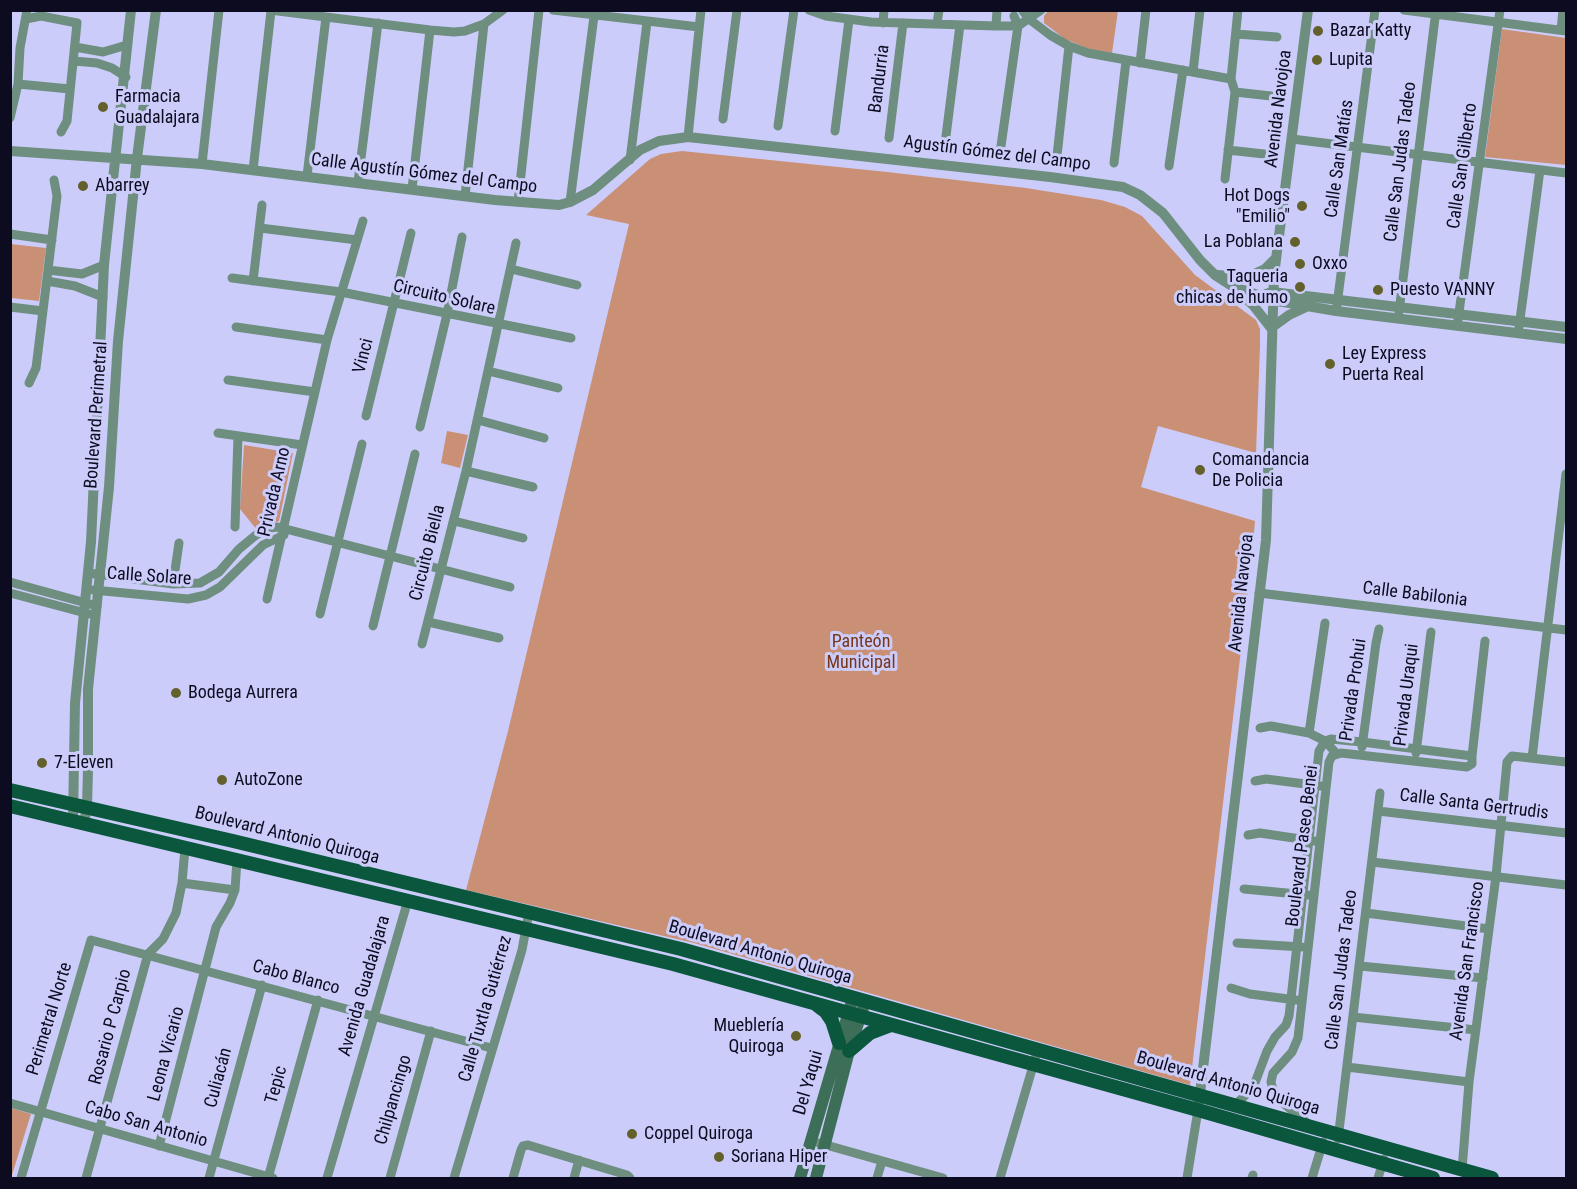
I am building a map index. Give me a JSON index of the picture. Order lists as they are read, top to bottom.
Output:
{
  "streets": {
    "main road": ["Boulevard Antonio Quiroga", "Del Yaqui"],
    "street": [
      "Bandurria",
      "Avenida Navojoa",
      "Agustín Gómez del Campo",
      "Calle San Matías",
      "Calle San Judas Tadeo",
      "Calle San Gilberto",
      "Calle Agustín Gómez del Campo",
      "Circuito Solare",
      "Vinci",
      "Boulevard Perimetral",
      "Privada Arno",
      "Circuito Biella",
      "Calle Solare",
      "Calle Babilonia",
      "Privada Prohui",
      "Privada Uraqui",
      "Calle Santa Gertrudis",
      "Boulevard Paseo Benei",
      "Avenida San Francisco",
      "Cabo Blanco",
      "Avenida Guadalajara",
      "Calle Tuxtla Gutiérrez",
      "Perimetral Norte",
      "Rosario P Carpio",
      "Leona Vicario",
      "Culiacán",
      "Tepic",
      "Chilpancingo",
      "Cabo San Antonio"
    ]
  },
  "crossings": [
    ["Avenida Navojoa", "Agustín Gómez del Campo"],
    ["Avenida Navojoa", "Calle Babilonia"],
    ["Avenida Navojoa", "Boulevard Antonio Quiroga"],
    ["Agustín Gómez del Campo", "Calle Agustín Gómez del Campo"],
    ["Calle San Judas Tadeo", "Calle Santa Gertrudis"],
    ["Calle San Judas Tadeo", "Boulevard Antonio Quiroga"],
    ["Calle Agustín Gómez del Campo", "Boulevard Perimetral"],
    ["Circuito Solare", "Vinci"],
    ["Circuito Solare", "Circuito Biella"],
    ["Boulevard Perimetral", "Calle Solare"],
    ["Boulevard Perimetral", "Boulevard Antonio Quiroga"],
    ["Privada Arno", "Calle Solare"],
    ["Circuito Biella", "Calle Solare"],
    ["Privada Prohui", "Boulevard Paseo Benei"],
    ["Privada Uraqui", "Boulevard Paseo Benei"],
    ["Calle Santa Gertrudis", "Avenida San Francisco"],
    ["Boulevard Antonio Quiroga", "Boulevard Paseo Benei"],
    ["Boulevard Antonio Quiroga", "Avenida San Francisco"],
    ["Boulevard Antonio Quiroga", "Avenida Guadalajara"],
    ["Boulevard Antonio Quiroga", "Calle Tuxtla Gutiérrez"],
    ["Boulevard Antonio Quiroga", "Del Yaqui"],
    ["Cabo Blanco", "Avenida Guadalajara"],
    ["Cabo Blanco", "Calle Tuxtla Gutiérrez"],
    ["Cabo Blanco", "Perimetral Norte"],
    ["Cabo Blanco", "Rosario P Carpio"],
    ["Cabo Blanco", "Leona Vicario"],
    ["Cabo Blanco", "Culiacán"],
    ["Cabo Blanco", "Tepic"],
    ["Cabo Blanco", "Chilpancingo"],
    ["Perimetral Norte", "Cabo San Antonio"],
    ["Rosario P Carpio", "Cabo San Antonio"],
    ["Leona Vicario", "Cabo San Antonio"],
    ["Culiacán", "Cabo San Antonio"],
    ["Tepic", "Cabo San Antonio"]
  ],
  "parks": ["Panteón Municipal"],
  "places": [
    "Bazar Katty",
    "Lupita",
    "Farmacia Guadalajara",
    "Abarrey",
    "Hot Dogs \"Emilio\"",
    "La Poblana",
    "Oxxo",
    "Taqueria chicas de humo",
    "Puesto VANNY",
    "Ley Express Puerta Real",
    "Comandancia De Policia",
    "Bodega Aurrera",
    "7-Eleven",
    "AutoZone",
    "Mueblería Quiroga",
    "Coppel Quiroga",
    "Soriana Hiper"
  ]
}
